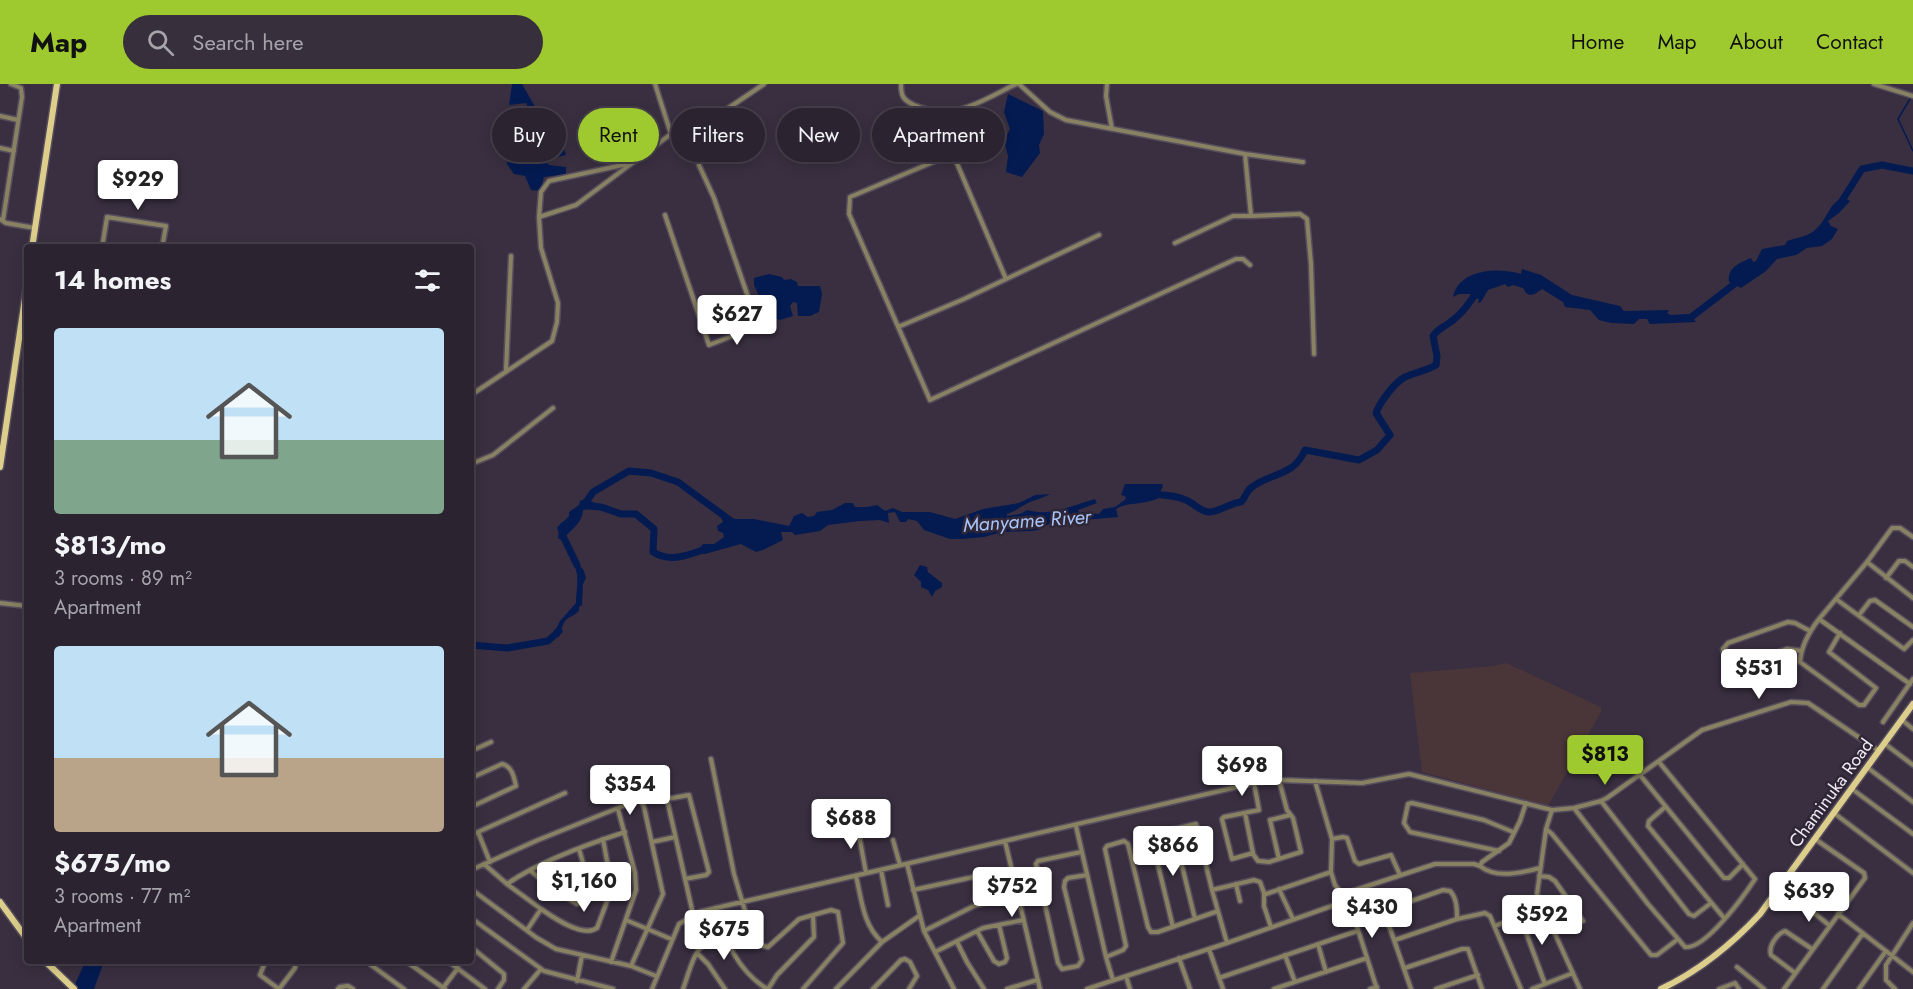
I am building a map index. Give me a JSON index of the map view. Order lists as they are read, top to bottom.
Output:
{
  "streets": {
    "main road": ["Chaminuka Road"]
  },
  "water": ["Manyame River"],
  "page": {
    "header": "Map",
    "search": "Search here",
    "nav": [
      "Home",
      "Map",
      "About",
      "Contact"
    ],
    "chip": [
      "Buy",
      "Rent",
      "Filters",
      "New",
      "Apartment"
    ],
    "price": [
      "$929",
      "$627",
      "$531",
      "$813",
      "$698",
      "$354",
      "$688",
      "$866",
      "$1,160",
      "$752",
      "$639",
      "$430",
      "$592",
      "$675"
    ],
    "heading": "14 homes",
    "list": [
      {
        "name": "$813/mo",
        "note": "3 rooms · 89 m² · Apartment"
      },
      {
        "name": "$675/mo",
        "note": "3 rooms · 77 m² · Apartment"
      }
    ]
  }
}
